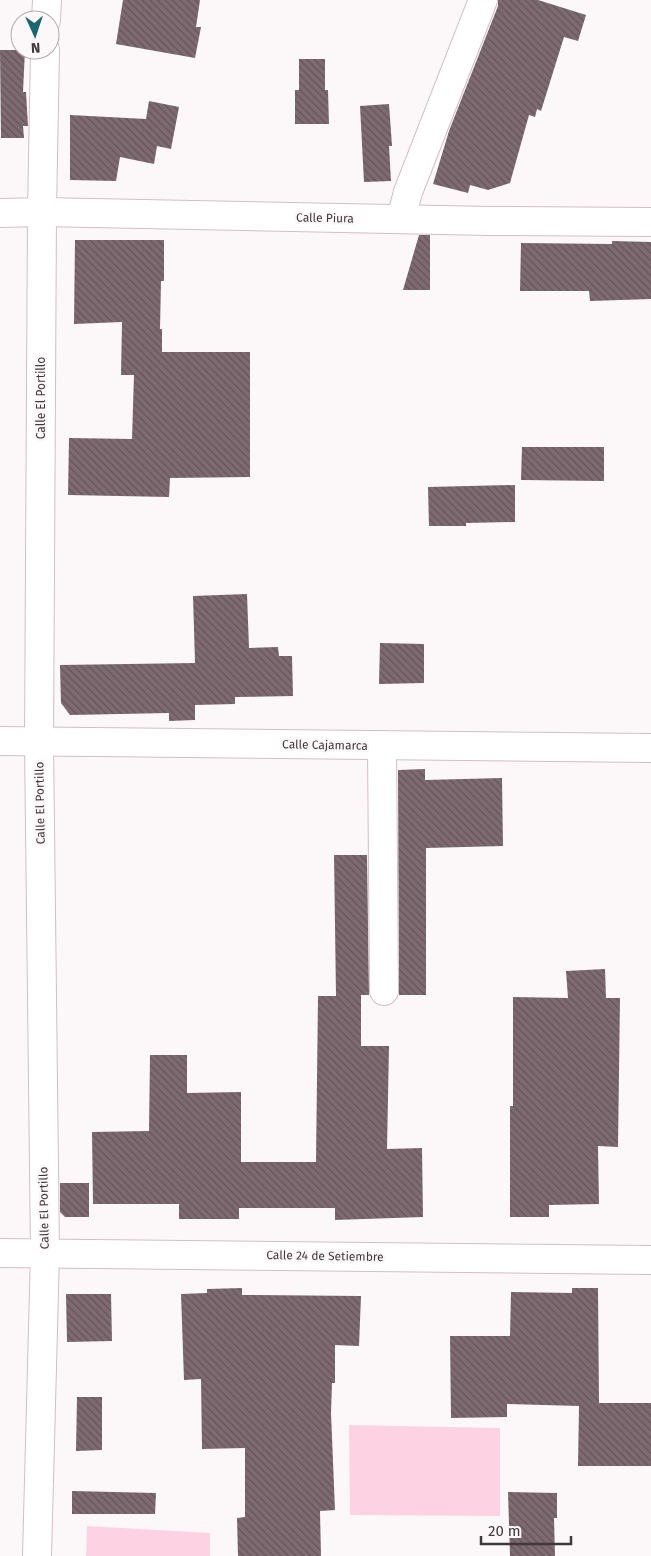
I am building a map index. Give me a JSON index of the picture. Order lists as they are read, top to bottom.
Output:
{
  "streets": {
    "street": [
      "Calle Piura",
      "Calle El Portillo",
      "Calle Cajamarca",
      "Calle 24 de Setiembre"
    ]
  },
  "crossings": [
    ["Calle Piura", "Calle El Portillo"],
    ["Calle El Portillo", "Calle Cajamarca"],
    ["Calle El Portillo", "Calle 24 de Setiembre"]
  ],
  "scale_bar": "20 m",
  "north": "bottom"
}
